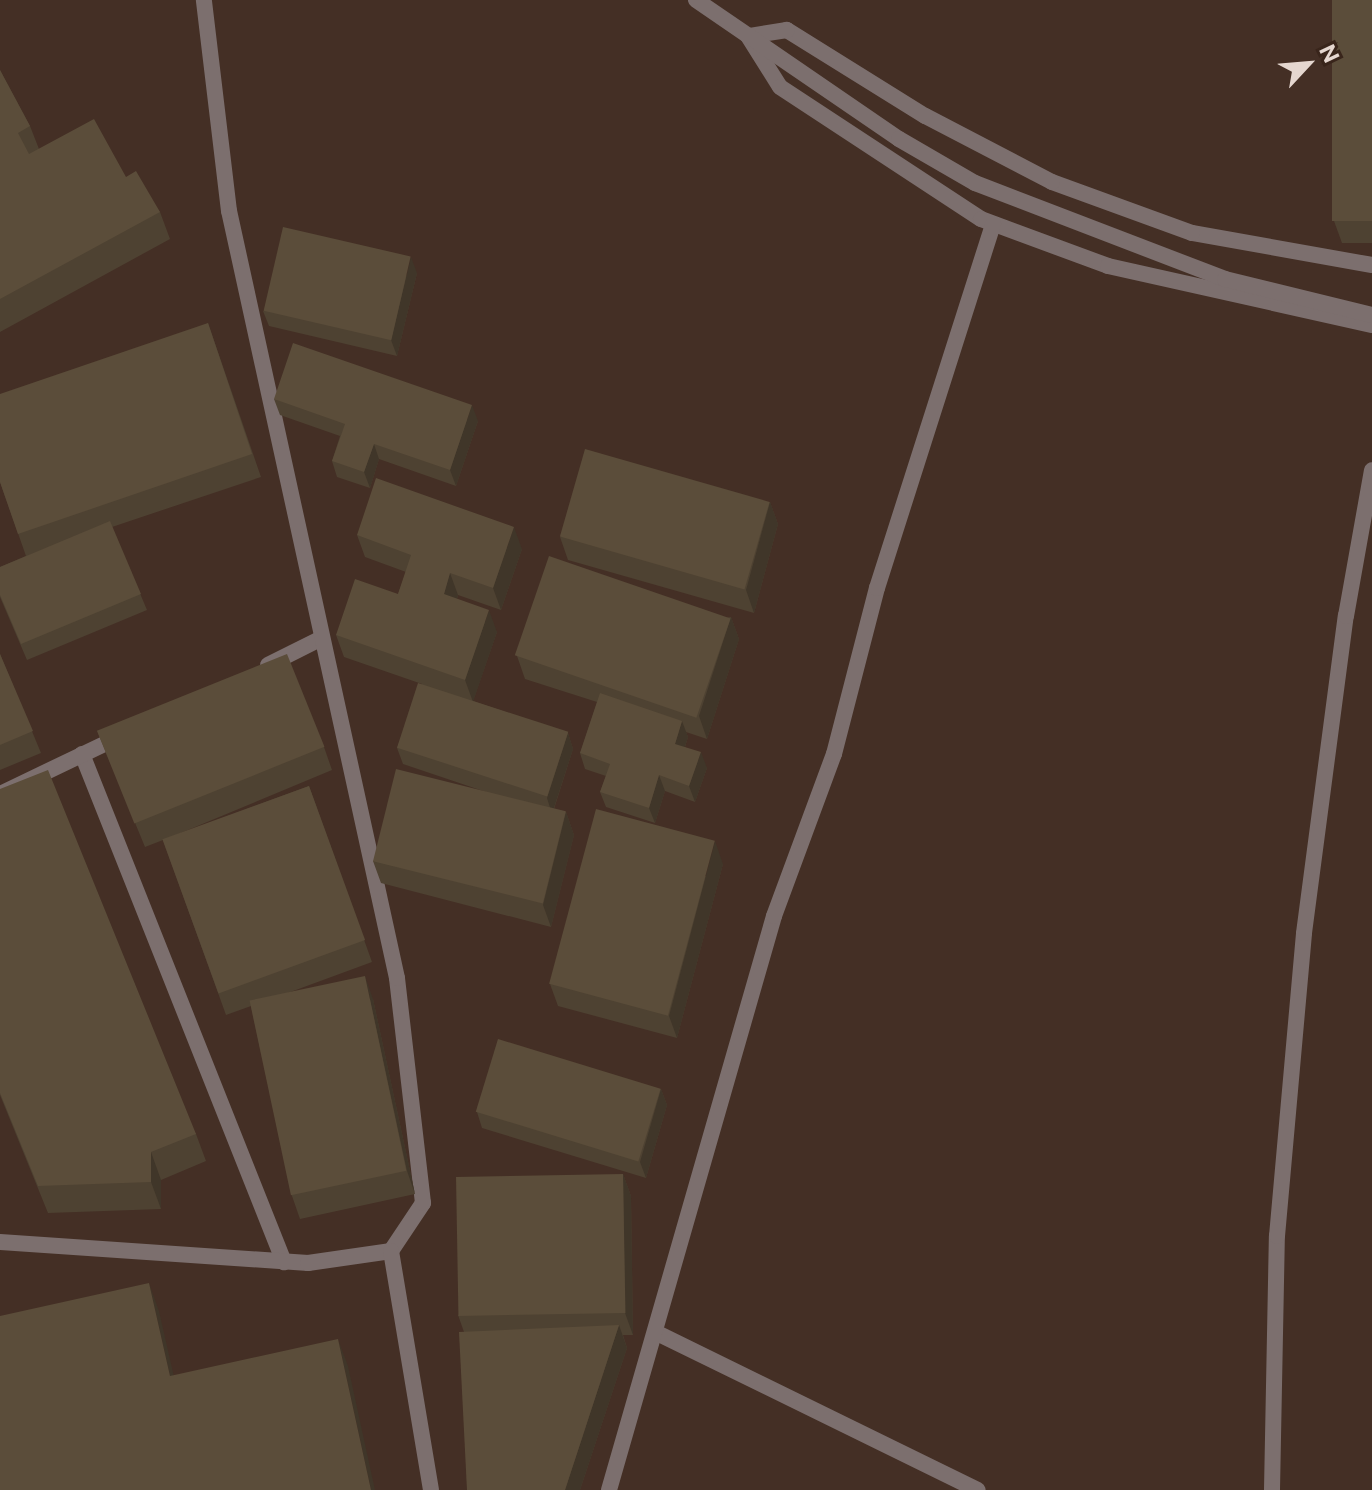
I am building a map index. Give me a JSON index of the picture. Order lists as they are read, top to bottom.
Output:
{
  "north": "top right"
}
